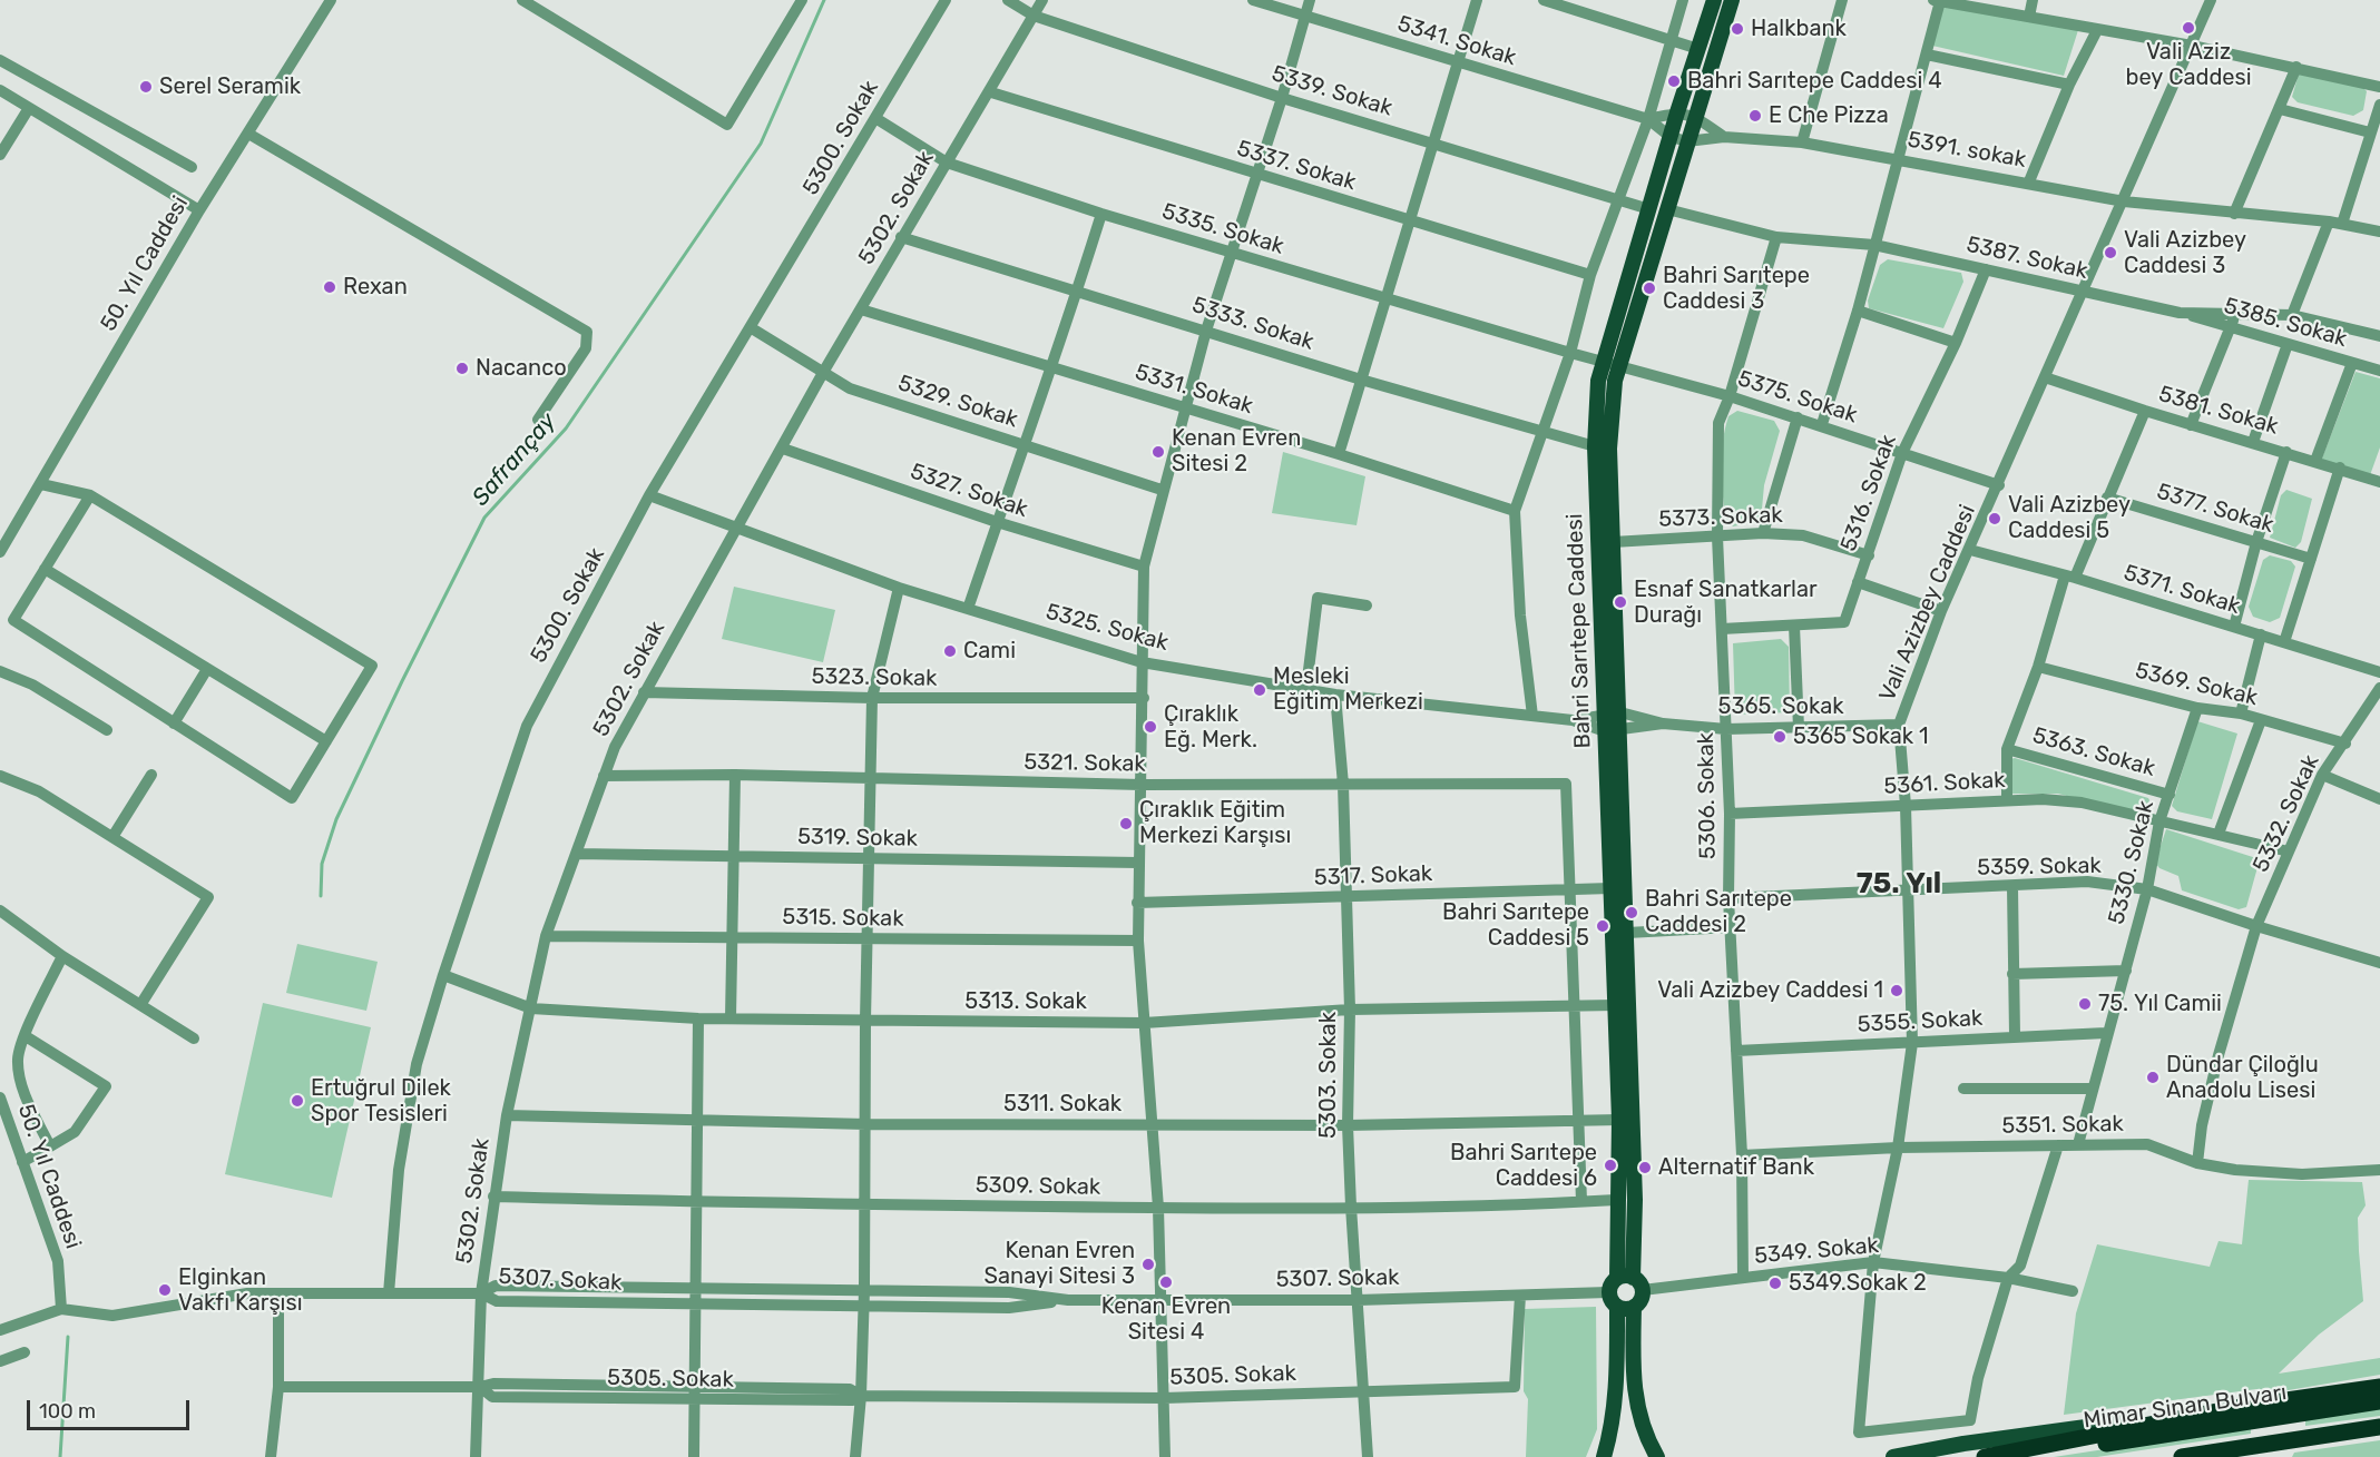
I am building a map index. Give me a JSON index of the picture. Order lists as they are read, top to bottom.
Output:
{
  "streets": {
    "highway": ["Mimar Sinan Bulvarı"],
    "main road": ["Bahri Sarıtepe Caddesi"],
    "street": [
      "5341. Sokak",
      "5339. Sokak",
      "5300. Sokak",
      "5391. sokak",
      "5337. Sokak",
      "5302. Sokak",
      "5335. Sokak",
      "5387. Sokak",
      "50. Yıl Caddesi",
      "5385. Sokak",
      "5333. Sokak",
      "5331. Sokak",
      "5375. Sokak",
      "5329. Sokak",
      "5381. Sokak",
      "5327. Sokak",
      "5316. Sokak",
      "5377. Sokak",
      "5373. Sokak",
      "5371. Sokak",
      "Vali Azizbey Caddesi",
      "5325. Sokak",
      "5323. Sokak",
      "5369. Sokak",
      "5365. Sokak",
      "5363. Sokak",
      "5321. Sokak",
      "5361. Sokak",
      "5306. Sokak",
      "5332. Sokak",
      "5319. Sokak",
      "5330. Sokak",
      "5359. Sokak",
      "5317. Sokak",
      "5315. Sokak",
      "5313. Sokak",
      "5355. Sokak",
      "5303. Sokak",
      "5311. Sokak",
      "5351. Sokak",
      "5309. Sokak",
      "5349. Sokak",
      "5307. Sokak",
      "5305. Sokak"
    ]
  },
  "crossings": [
    ["5339. Sokak", "5302. Sokak"],
    ["5339. Sokak", "Bahri Sarıtepe Caddesi"],
    ["5300. Sokak", "5335. Sokak"],
    ["5300. Sokak", "5329. Sokak"],
    ["5300. Sokak", "5325. Sokak"],
    ["5300. Sokak", "5313. Sokak"],
    ["5391. sokak", "Vali Azizbey Caddesi"],
    ["5391. sokak", "Bahri Sarıtepe Caddesi"],
    ["5337. Sokak", "5302. Sokak"],
    ["5302. Sokak", "5335. Sokak"],
    ["5302. Sokak", "5333. Sokak"],
    ["5302. Sokak", "5331. Sokak"],
    ["5302. Sokak", "5329. Sokak"],
    ["5302. Sokak", "5327. Sokak"],
    ["5302. Sokak", "5325. Sokak"],
    ["5302. Sokak", "5323. Sokak"],
    ["5302. Sokak", "5321. Sokak"],
    ["5302. Sokak", "5319. Sokak"],
    ["5302. Sokak", "5315. Sokak"],
    ["5302. Sokak", "5313. Sokak"],
    ["5302. Sokak", "5311. Sokak"],
    ["5302. Sokak", "5309. Sokak"],
    ["5302. Sokak", "5307. Sokak"],
    ["5302. Sokak", "5305. Sokak"],
    ["5335. Sokak", "5375. Sokak"],
    ["5335. Sokak", "Bahri Sarıtepe Caddesi"],
    ["5387. Sokak", "5385. Sokak"],
    ["5387. Sokak", "5316. Sokak"],
    ["5387. Sokak", "Vali Azizbey Caddesi"],
    ["5387. Sokak", "Bahri Sarıtepe Caddesi"],
    ["5387. Sokak", "5306. Sokak"],
    ["5333. Sokak", "Bahri Sarıtepe Caddesi"],
    ["5375. Sokak", "5316. Sokak"],
    ["5375. Sokak", "Vali Azizbey Caddesi"],
    ["5375. Sokak", "Bahri Sarıtepe Caddesi"],
    ["5375. Sokak", "5306. Sokak"],
    ["5381. Sokak", "Vali Azizbey Caddesi"],
    ["5316. Sokak", "5373. Sokak"],
    ["5316. Sokak", "5306. Sokak"],
    ["5373. Sokak", "Bahri Sarıtepe Caddesi"],
    ["5373. Sokak", "5306. Sokak"],
    ["5371. Sokak", "Vali Azizbey Caddesi"],
    ["Vali Azizbey Caddesi", "5365. Sokak"],
    ["Vali Azizbey Caddesi", "5361. Sokak"],
    ["Vali Azizbey Caddesi", "5359. Sokak"],
    ["Vali Azizbey Caddesi", "5355. Sokak"],
    ["Vali Azizbey Caddesi", "5351. Sokak"],
    ["Vali Azizbey Caddesi", "5349. Sokak"],
    ["5325. Sokak", "5303. Sokak"],
    ["Bahri Sarıtepe Caddesi", "5317. Sokak"],
    ["Bahri Sarıtepe Caddesi", "5313. Sokak"],
    ["Bahri Sarıtepe Caddesi", "5311. Sokak"],
    ["Bahri Sarıtepe Caddesi", "5309. Sokak"],
    ["Bahri Sarıtepe Caddesi", "5349. Sokak"],
    ["Bahri Sarıtepe Caddesi", "5307. Sokak"],
    ["5369. Sokak", "5332. Sokak"],
    ["5369. Sokak", "5330. Sokak"],
    ["5365. Sokak", "5306. Sokak"],
    ["5363. Sokak", "5330. Sokak"],
    ["5321. Sokak", "5317. Sokak"],
    ["5321. Sokak", "5303. Sokak"],
    ["5361. Sokak", "5306. Sokak"],
    ["5361. Sokak", "5332. Sokak"],
    ["5361. Sokak", "5330. Sokak"],
    ["5306. Sokak", "5359. Sokak"],
    ["5306. Sokak", "5355. Sokak"],
    ["5306. Sokak", "5351. Sokak"],
    ["5306. Sokak", "5349. Sokak"],
    ["5332. Sokak", "5359. Sokak"],
    ["5332. Sokak", "5351. Sokak"],
    ["5330. Sokak", "5359. Sokak"],
    ["5330. Sokak", "5355. Sokak"],
    ["5330. Sokak", "5351. Sokak"],
    ["5317. Sokak", "5303. Sokak"],
    ["5313. Sokak", "5303. Sokak"],
    ["5303. Sokak", "5311. Sokak"],
    ["5303. Sokak", "5309. Sokak"],
    ["5303. Sokak", "5307. Sokak"],
    ["5303. Sokak", "5305. Sokak"],
    ["5349. Sokak", "5307. Sokak"],
    ["5307. Sokak", "5305. Sokak"]
  ],
  "districts": ["75. Yıl"],
  "water": ["Safrançay"],
  "places": [
    "Vali Aziz bey Caddesi",
    "Halkbank",
    "Bahri Sarıtepe Caddesi 4",
    "Serel Seramik",
    "E Che Pizza",
    "Vali Azizbey Caddesi 3",
    "Rexan",
    "Bahri Sarıtepe Caddesi 3",
    "Nacanco",
    "Kenan Evren Sitesi 2",
    "Vali Azizbey Caddesi 5",
    "Esnaf Sanatkarlar Durağı",
    "Cami",
    "Mesleki Eğitim Merkezi",
    "Çıraklık Eğ. Merk.",
    "5365 Sokak 1",
    "Çıraklık Eğitim Merkezi Karşısı",
    "Bahri Sarıtepe Caddesi 2",
    "Bahri Sarıtepe Caddesi 5",
    "Vali Azizbey Caddesi 1",
    "75. Yıl Camii",
    "Dündar Çiloğlu Anadolu Lisesi",
    "Ertuğrul Dilek Spor Tesisleri",
    "Bahri Sarıtepe Caddesi 6",
    "Alternatif Bank",
    "Kenan Evren Sanayi Sitesi 3",
    "Kenan Evren Sitesi 4",
    "5349.Sokak 2",
    "Elginkan Vakfı Karşısı"
  ],
  "scale_bar": "100 m"
}
